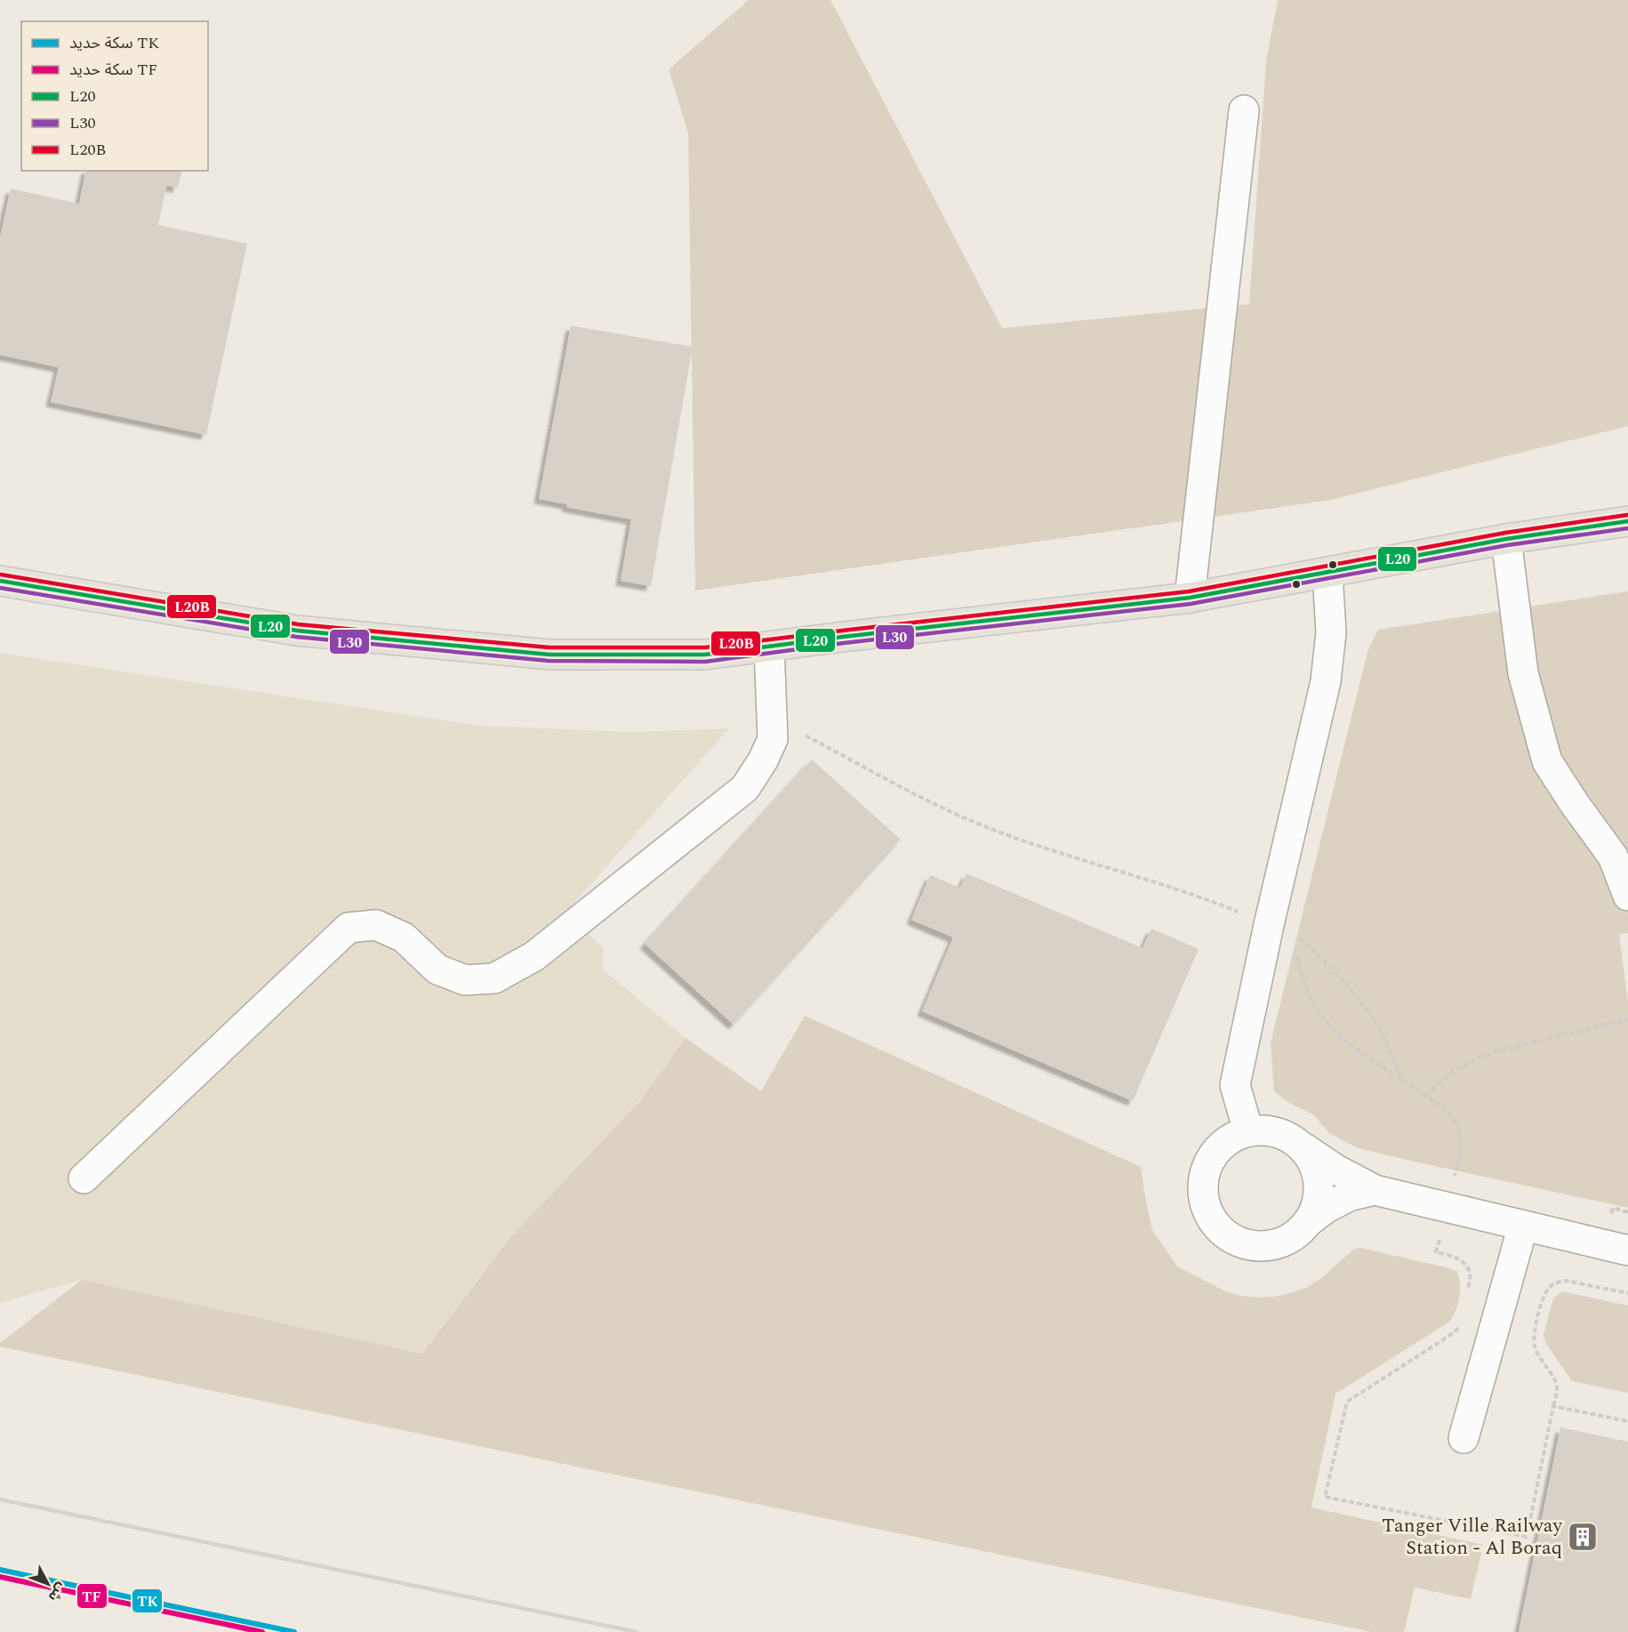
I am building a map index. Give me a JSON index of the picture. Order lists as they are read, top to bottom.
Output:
{
  "places": {
    "building": ["Tanger Ville Railway Station - Al Boraq"]
  },
  "lines": [
    "transit line L20B",
    "transit line L20",
    "transit line L30",
    "rail line TK",
    "rail line TF"
  ],
  "legend": [
    "سكة حديد TK",
    "سكة حديد TF",
    "L20",
    "L30",
    "L20B"
  ],
  "north": "bottom right"
}
